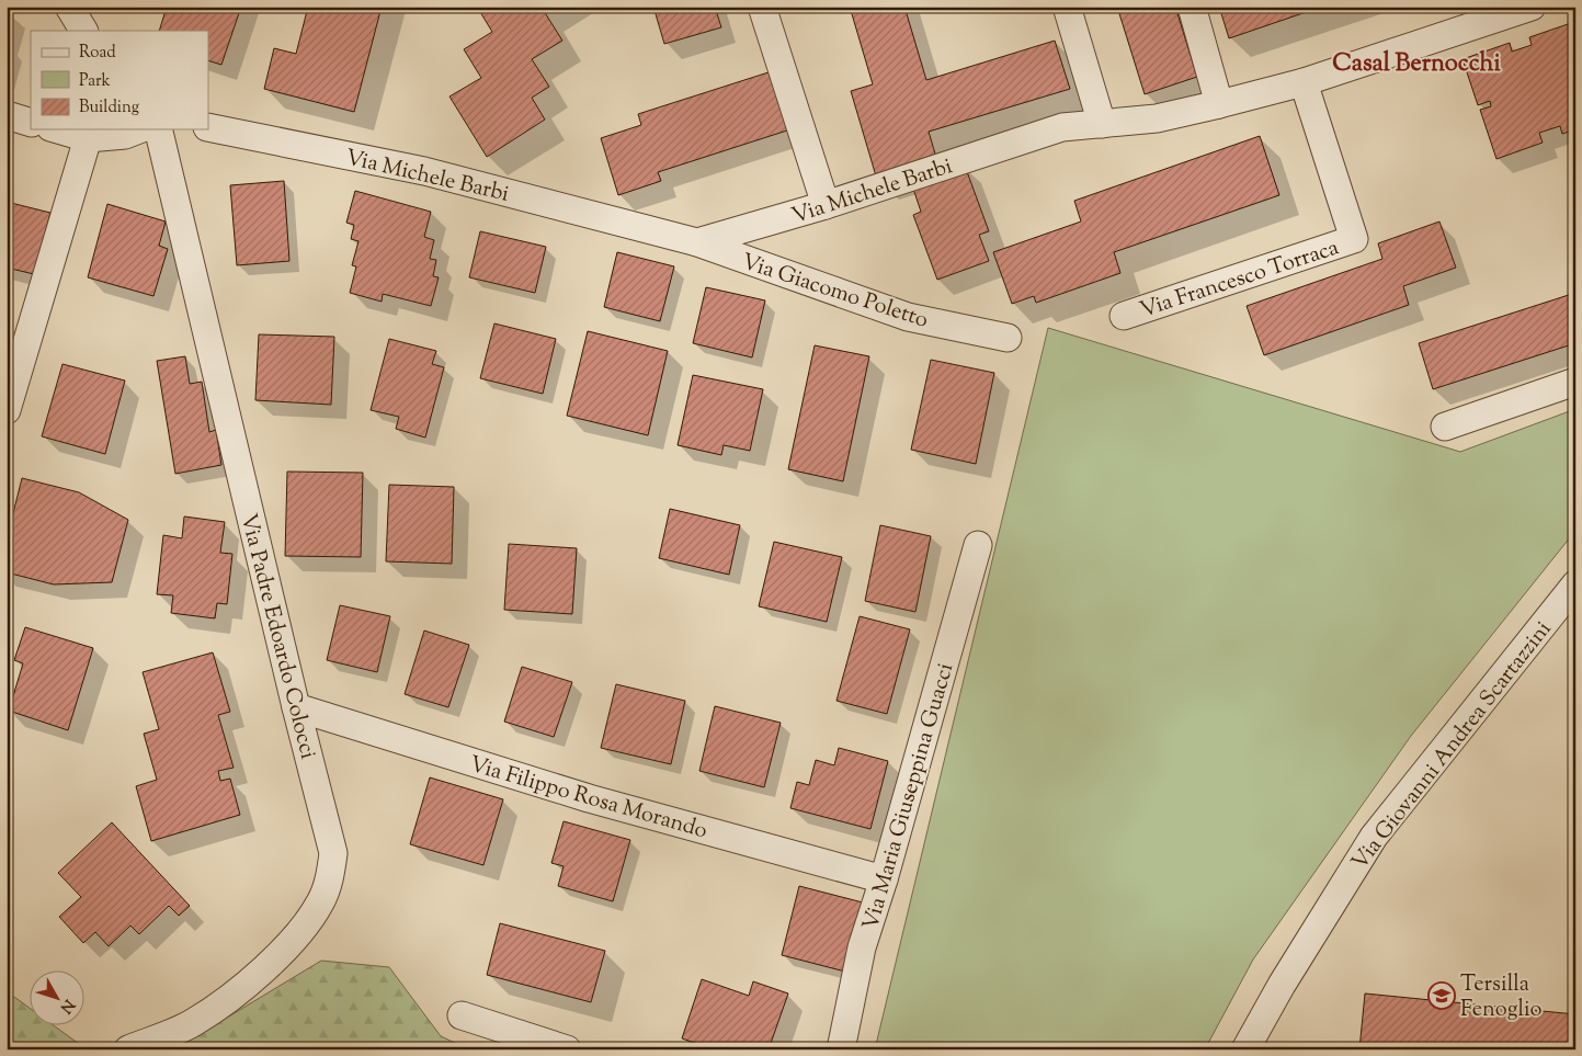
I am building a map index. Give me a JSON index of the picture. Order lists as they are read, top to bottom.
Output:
{
  "streets": {
    "street": [
      "Via Michele Barbi",
      "Via Francesco Torraca",
      "Via Giacomo Poletto",
      "Via Padre Edoardo Colocci",
      "Via Giovanni Andrea Scartazzini",
      "Via Filippo Rosa Morando",
      "Via Maria Giuseppina Guacci"
    ]
  },
  "crossings": [
    ["Via Michele Barbi", "Via Francesco Torraca"],
    ["Via Michele Barbi", "Via Giacomo Poletto"],
    ["Via Padre Edoardo Colocci", "Via Filippo Rosa Morando"],
    ["Via Filippo Rosa Morando", "Via Maria Giuseppina Guacci"]
  ],
  "districts": ["Casal Bernocchi"],
  "places": {
    "school or university": ["Tersilla Fenoglio"]
  },
  "legend": ["Road", "Park", "Building"],
  "north": "bottom right"
}
